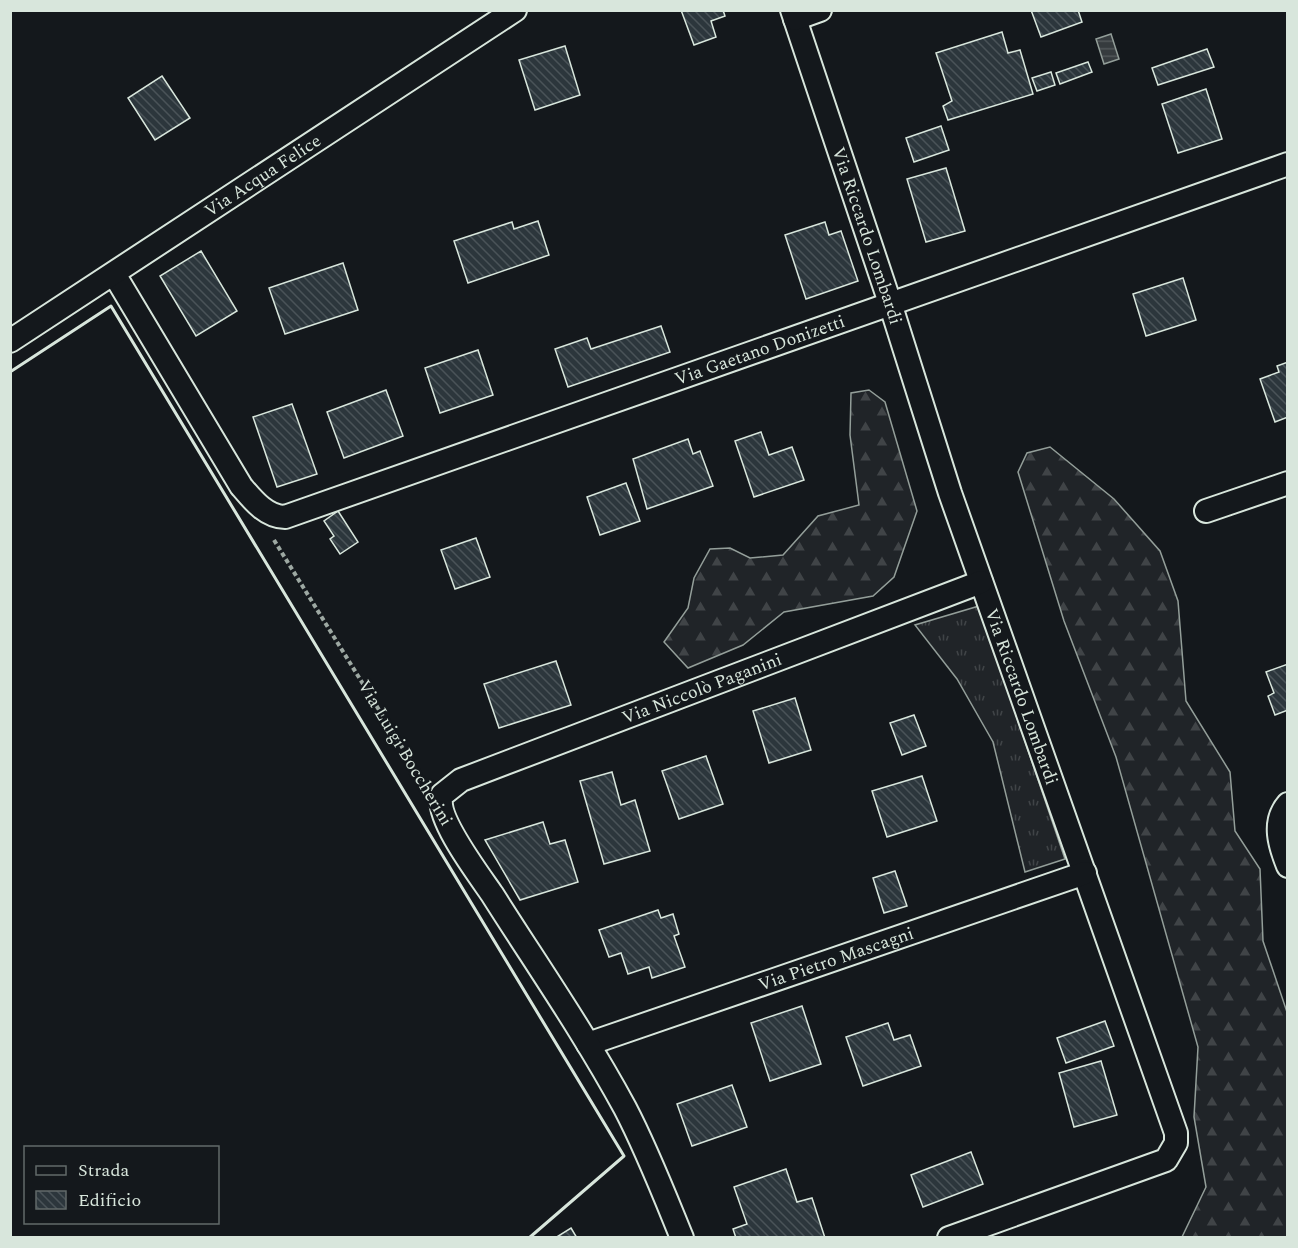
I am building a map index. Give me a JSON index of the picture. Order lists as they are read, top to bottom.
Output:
{
  "streets": {
    "street": [
      "Via Acqua Felice",
      "Via Riccardo Lombardi",
      "Via Gaetano Donizetti",
      "Via Niccolò Paganini",
      "Via Luigi Boccherini",
      "Via Pietro Mascagni"
    ]
  },
  "crossings": [
    ["Via Acqua Felice", "Via Gaetano Donizetti"],
    ["Via Riccardo Lombardi", "Via Gaetano Donizetti"],
    ["Via Riccardo Lombardi", "Via Niccolò Paganini"],
    ["Via Riccardo Lombardi", "Via Pietro Mascagni"],
    ["Via Niccolò Paganini", "Via Luigi Boccherini"],
    ["Via Luigi Boccherini", "Via Pietro Mascagni"]
  ],
  "legend": ["Strada", "Edificio"]
}
